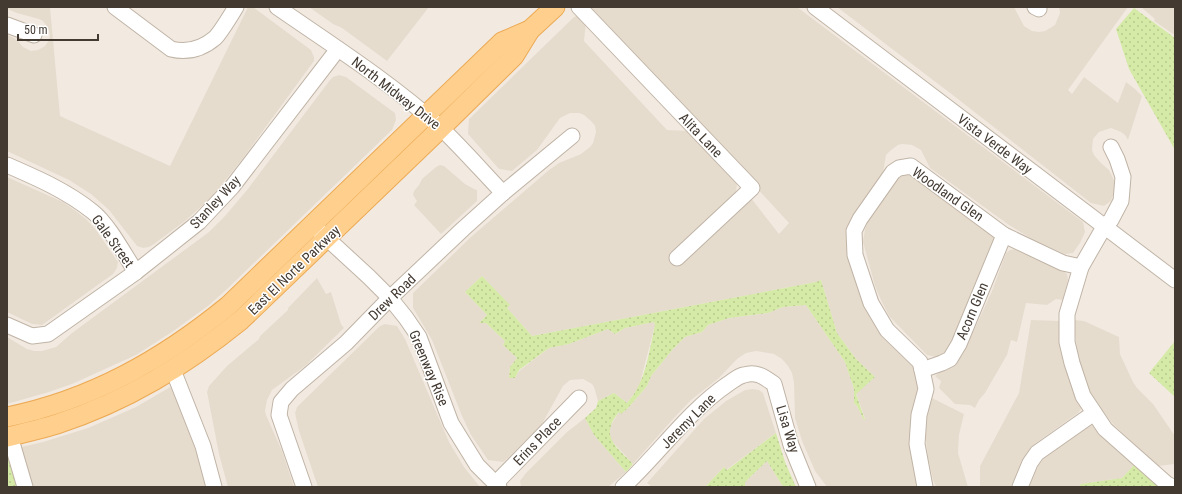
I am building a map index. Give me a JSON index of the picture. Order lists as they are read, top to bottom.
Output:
{
  "streets": {
    "main road": ["East El Norte Parkway"],
    "street": [
      "North Midway Drive",
      "Alita Lane",
      "Vista Verde Way",
      "Woodland Glen",
      "Stanley Way",
      "Gale Street",
      "Drew Road",
      "Acorn Glen",
      "Greenway Rise",
      "Jeremy Lane",
      "Lisa Way",
      "Erins Place"
    ]
  },
  "crossings": [
    ["North Midway Drive", "Stanley Way"],
    ["North Midway Drive", "East El Norte Parkway"],
    ["North Midway Drive", "Drew Road"],
    ["Woodland Glen", "Acorn Glen"],
    ["Stanley Way", "Gale Street"],
    ["East El Norte Parkway", "Greenway Rise"],
    ["Drew Road", "Greenway Rise"],
    ["Greenway Rise", "Erins Place"],
    ["Jeremy Lane", "Lisa Way"]
  ],
  "scale_bar": "50 m"
}
